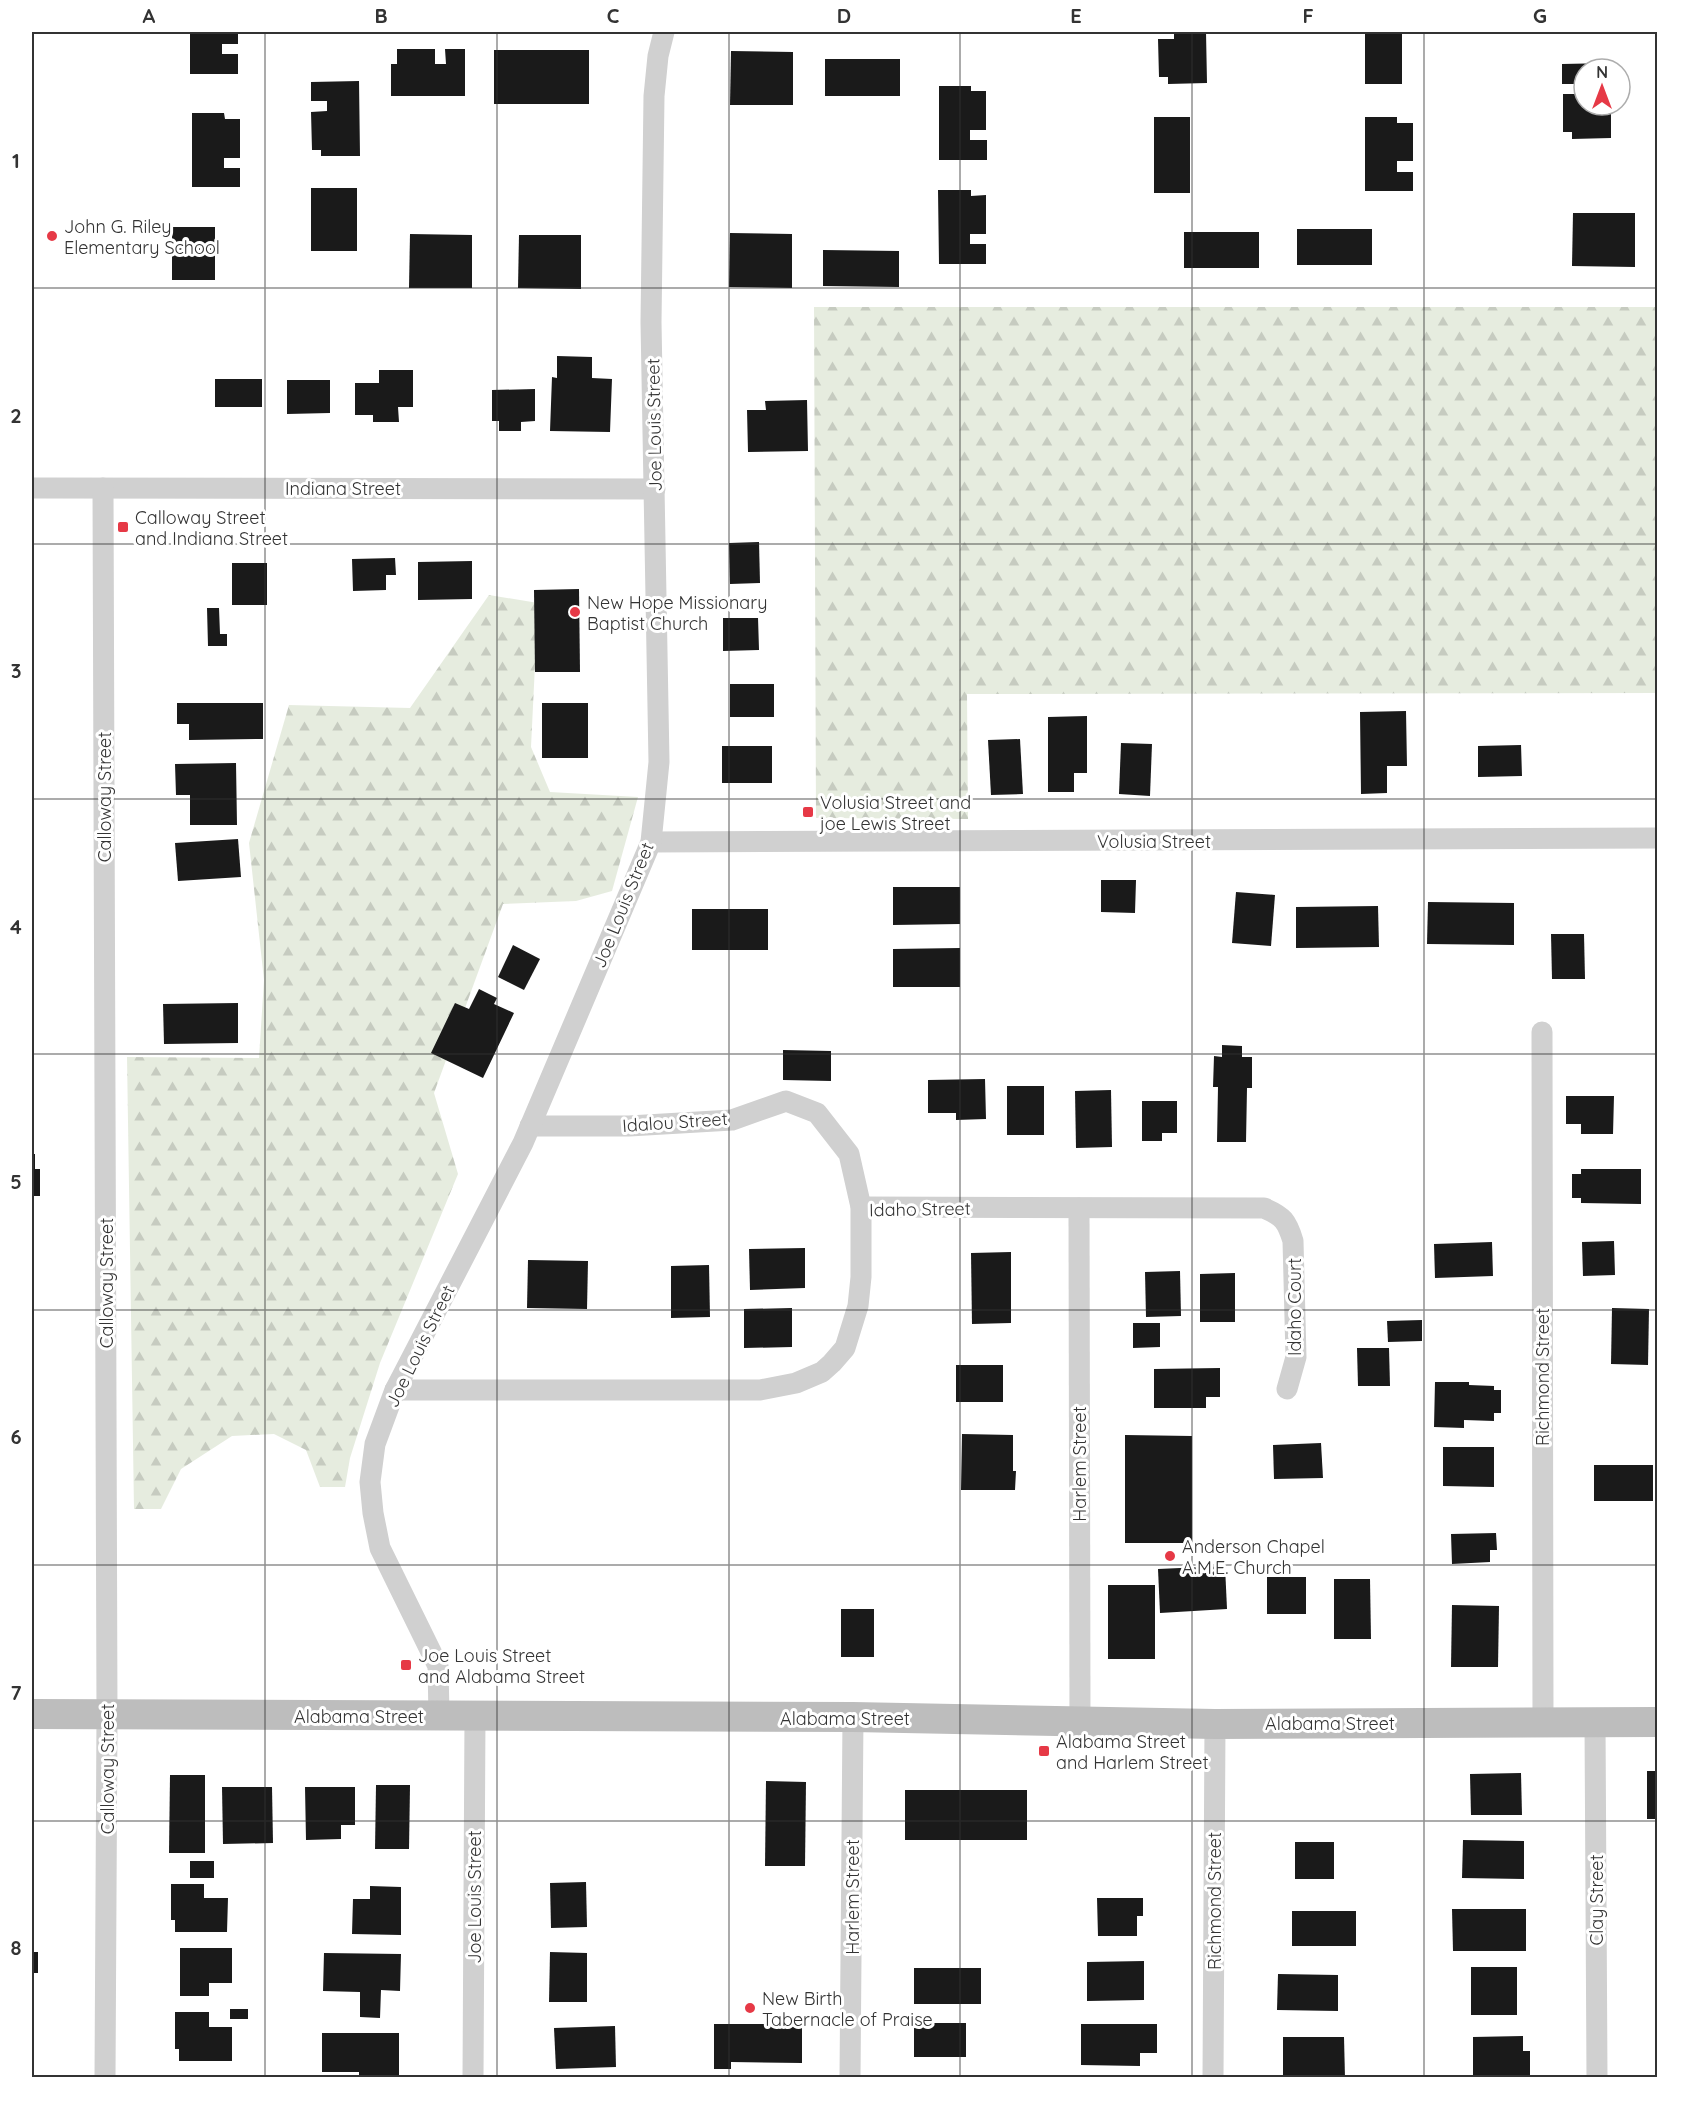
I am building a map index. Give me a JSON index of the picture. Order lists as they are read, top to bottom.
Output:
{
  "streets": {
    "street": [
      "Joe Louis Street",
      "Indiana Street",
      "Calloway Street",
      "Volusia Street",
      "Idalou Street",
      "Idaho Street",
      "Idaho Court",
      "Richmond Street",
      "Harlem Street",
      "Alabama Street",
      "Clay Street"
    ]
  },
  "crossings": [
    ["Joe Louis Street", "Indiana Street"],
    ["Joe Louis Street", "Volusia Street"],
    ["Joe Louis Street", "Idalou Street"],
    ["Joe Louis Street", "Idaho Street"],
    ["Joe Louis Street", "Alabama Street"],
    ["Indiana Street", "Calloway Street"],
    ["Calloway Street", "Alabama Street"],
    ["Idalou Street", "Idaho Street"],
    ["Idaho Street", "Idaho Court"],
    ["Idaho Street", "Harlem Street"],
    ["Richmond Street", "Alabama Street"],
    ["Harlem Street", "Alabama Street"],
    ["Alabama Street", "Clay Street"]
  ],
  "places": {
    "other": [
      "John G. Riley Elementary School",
      "New Hope Missionary Baptist Church",
      "Anderson Chapel A.M.E. Church",
      "New Birth Tabernacle of Praise"
    ],
    "transit": [
      "Calloway Street and Indiana Street",
      "Volusia Street and joe Lewis Street",
      "Joe Louis Street and Alabama Street",
      "Alabama Street and Harlem Street"
    ]
  },
  "north": "top",
  "grid": {
    "columns": [
      "A",
      "B",
      "C",
      "D",
      "E",
      "F",
      "G"
    ],
    "rows": [
      "1",
      "2",
      "3",
      "4",
      "5",
      "6",
      "7",
      "8"
    ]
  }
}
